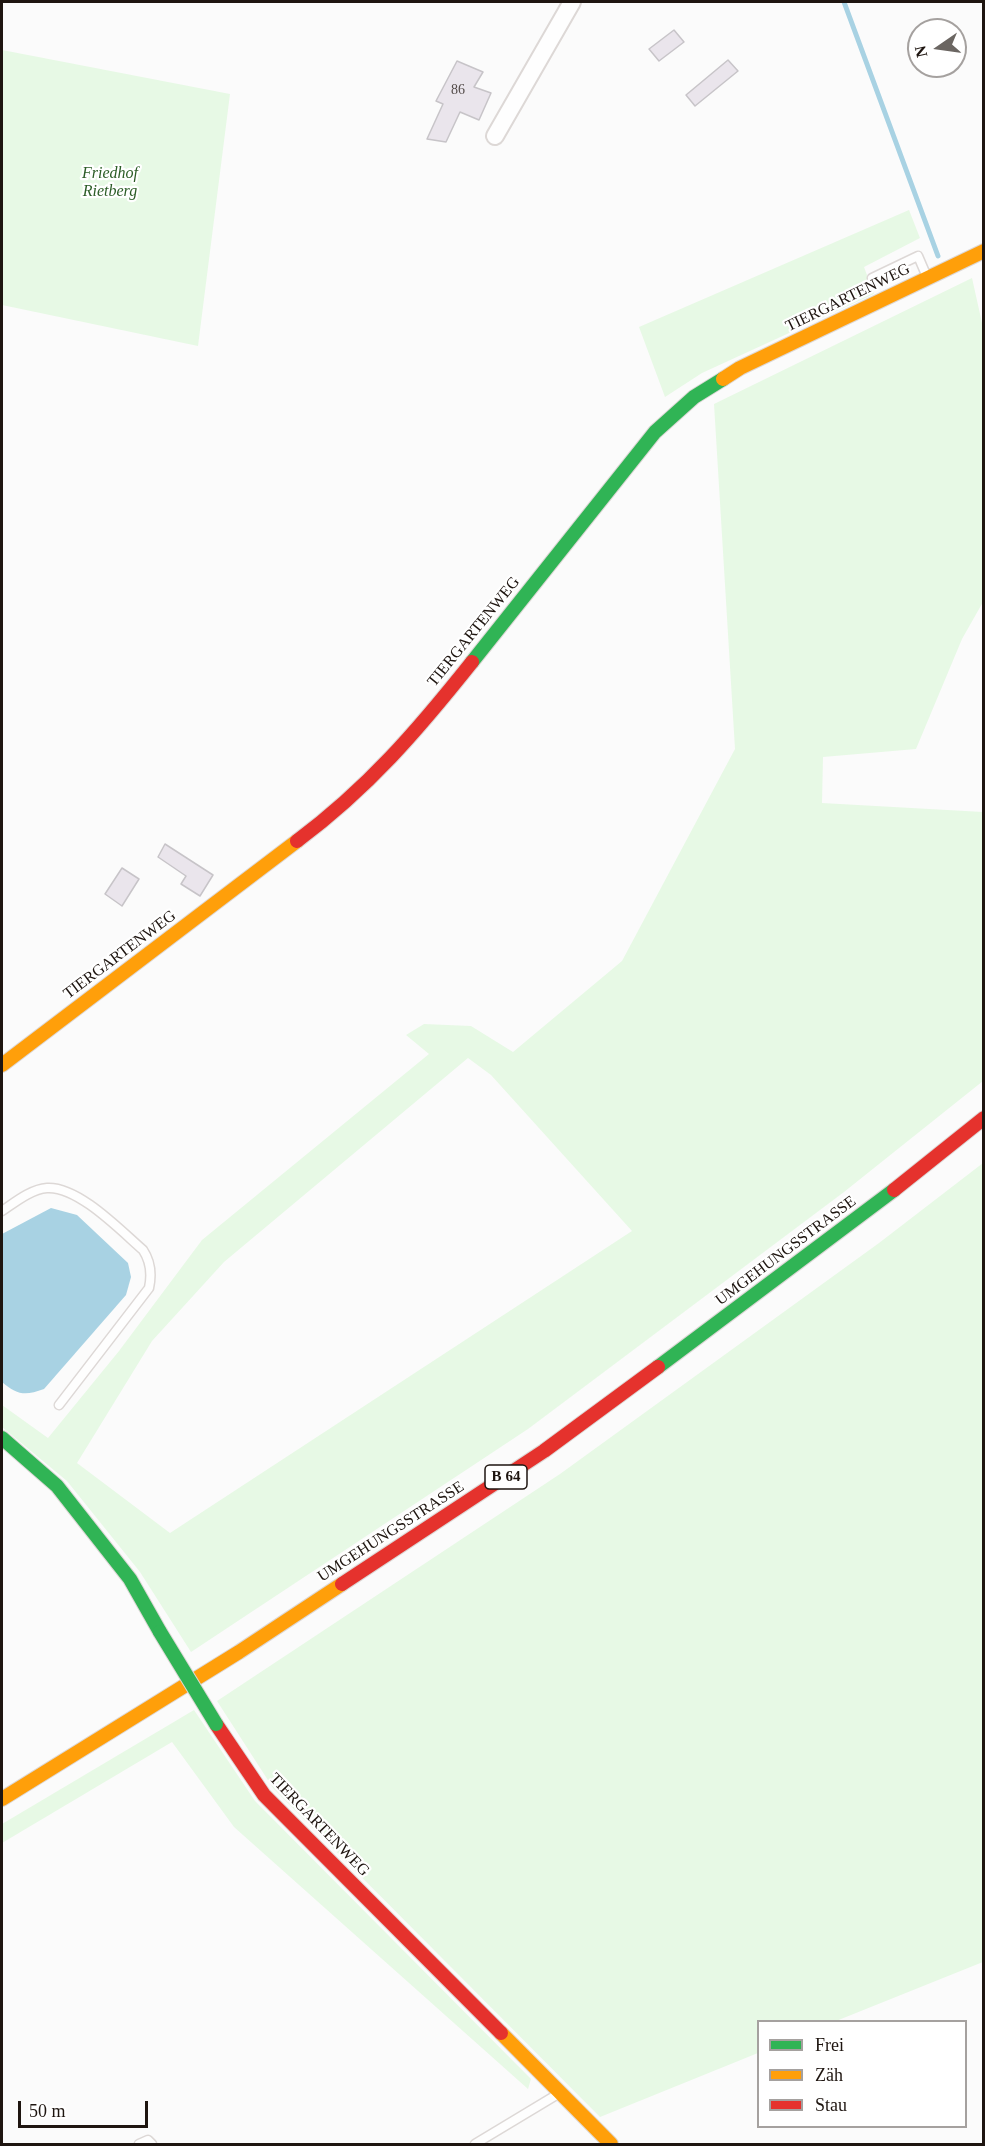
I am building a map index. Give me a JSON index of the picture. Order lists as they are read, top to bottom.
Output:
{
  "streets": {
    "street": ["TIERGARTENWEG", "UMGEHUNGSSTRASSE", "B 64"]
  },
  "parks": ["Friedhof Rietberg"],
  "house_numbers": ["86"],
  "legend": ["Frei", "Zäh", "Stau"],
  "scale_bar": "50 m",
  "north": "left"
}
